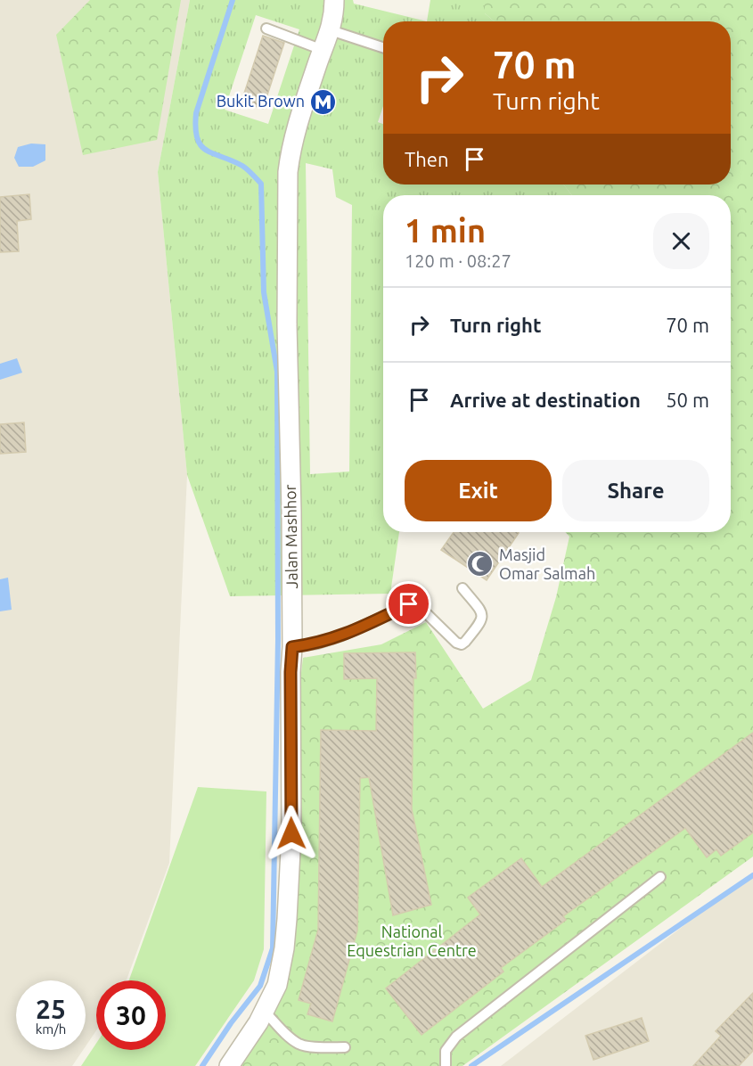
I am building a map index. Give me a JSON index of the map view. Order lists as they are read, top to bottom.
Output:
{
  "streets": {
    "street": ["Jalan Mashhor"]
  },
  "parks": ["National Equestrian Centre"],
  "places": {
    "metro station": ["Bukit Brown"],
    "mosque": ["Masjid Omar Salmah"]
  },
  "page": {
    "turn": ["70 m", "Turn right"],
    "then": "Then",
    "heading": ["1 min", "120 m · 08:27"],
    "list": [
      {
        "name": "Turn right",
        "value": "70 m"
      },
      {
        "name": "Arrive at destination",
        "value": "50 m"
      }
    ],
    "buttons": ["Exit", "Share"],
    "speed": "25 km/h",
    "limit": "30"
  }
}
